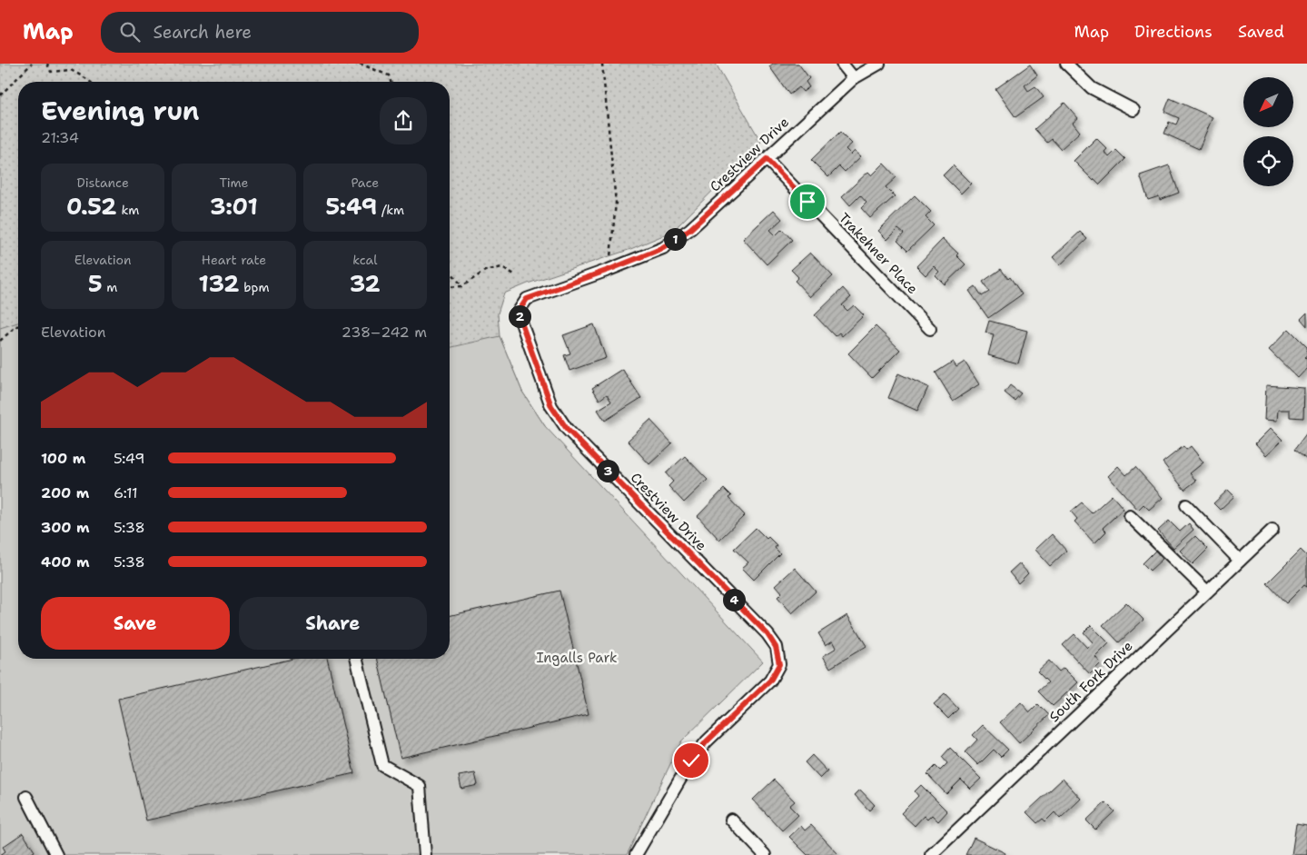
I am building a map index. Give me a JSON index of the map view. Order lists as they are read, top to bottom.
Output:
{
  "streets": {
    "street": ["Crestview Drive", "Trakehner Place", "South Fork Drive"]
  },
  "crossings": [
    ["Crestview Drive", "Trakehner Place"]
  ],
  "parks": ["Ingalls Park"],
  "north": "bottom left",
  "page": {
    "header": "Map",
    "search": "Search here",
    "nav": ["Map", "Directions", "Saved"],
    "heading": ["Evening run", "21:34"],
    "stats": [
      ["Distance", "0.52 km"],
      ["Time", "3:01"],
      ["Pace", "5:49 /km"],
      ["Elevation", "5 m"],
      ["Heart rate", "132 bpm"],
      ["kcal", "32"]
    ],
    "pins": [
      "1",
      "2",
      "3",
      "4"
    ],
    "chart": ["Elevation", "238–242 m"],
    "list": [
      {
        "name": "100 m",
        "note": "5:49"
      },
      {
        "name": "200 m",
        "note": "6:11"
      },
      {
        "name": "300 m",
        "note": "5:38"
      },
      {
        "name": "400 m",
        "note": "5:38"
      }
    ],
    "buttons": ["Save", "Share"]
  }
}
